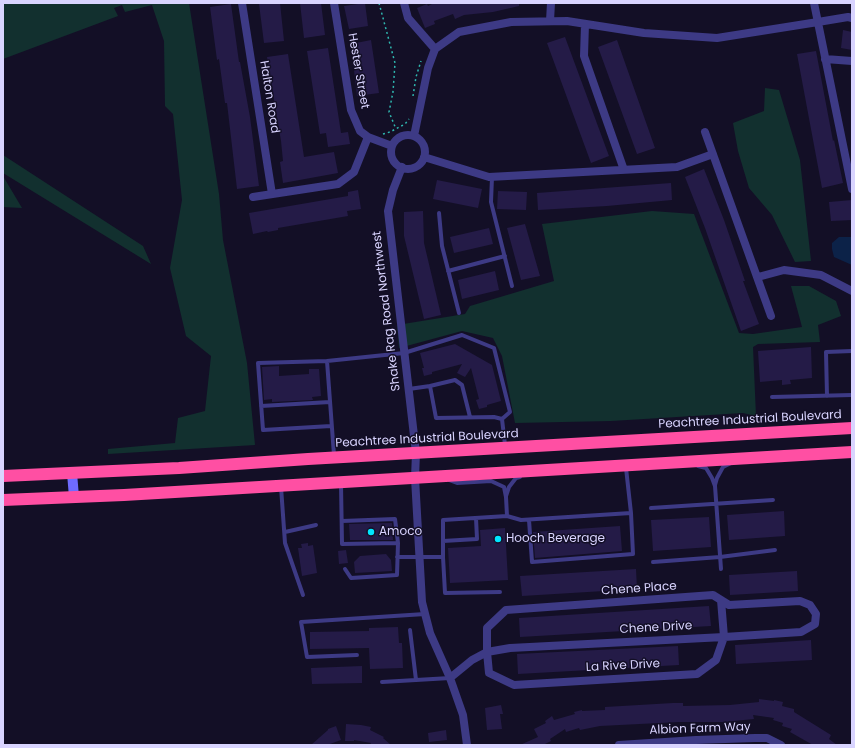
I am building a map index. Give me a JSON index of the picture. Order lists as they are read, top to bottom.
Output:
{
  "streets": {
    "highway": ["Peachtree Industrial Boulevard"],
    "street": [
      "Hester Street",
      "Halton Road",
      "Shake Rag Road Northwest",
      "Chene Place",
      "Chene Drive",
      "La Rive Drive",
      "Albion Farm Way"
    ]
  },
  "crossings": [
    ["Shake Rag Road Northwest", "Peachtree Industrial Boulevard"],
    ["Shake Rag Road Northwest", "Chene Drive"],
    ["Chene Place", "Chene Drive"],
    ["Chene Place", "La Rive Drive"],
    ["Chene Drive", "La Rive Drive"]
  ],
  "places": ["Amoco", "Hooch Beverage"]
}
